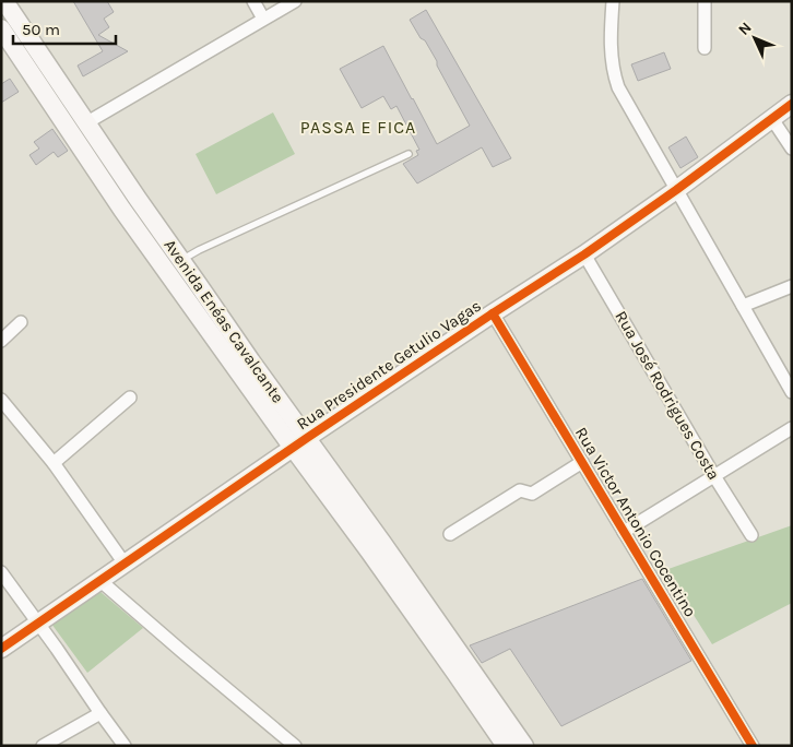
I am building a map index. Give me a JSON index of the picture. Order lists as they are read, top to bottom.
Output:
{
  "streets": {
    "main road": ["Avenida Enéas Cavalcante", "Rua Presidente Getulio Vagas"],
    "street": ["Rua José Rodrigues Costa", "Rua Victor Antonio Cocentino"]
  },
  "crossings": [
    ["Avenida Enéas Cavalcante", "Rua Presidente Getulio Vagas"],
    ["Rua Presidente Getulio Vagas", "Rua José Rodrigues Costa"],
    ["Rua Presidente Getulio Vagas", "Rua Victor Antonio Cocentino"]
  ],
  "districts": ["PASSA E FICA"],
  "scale_bar": "50 m",
  "north": "top left"
}
